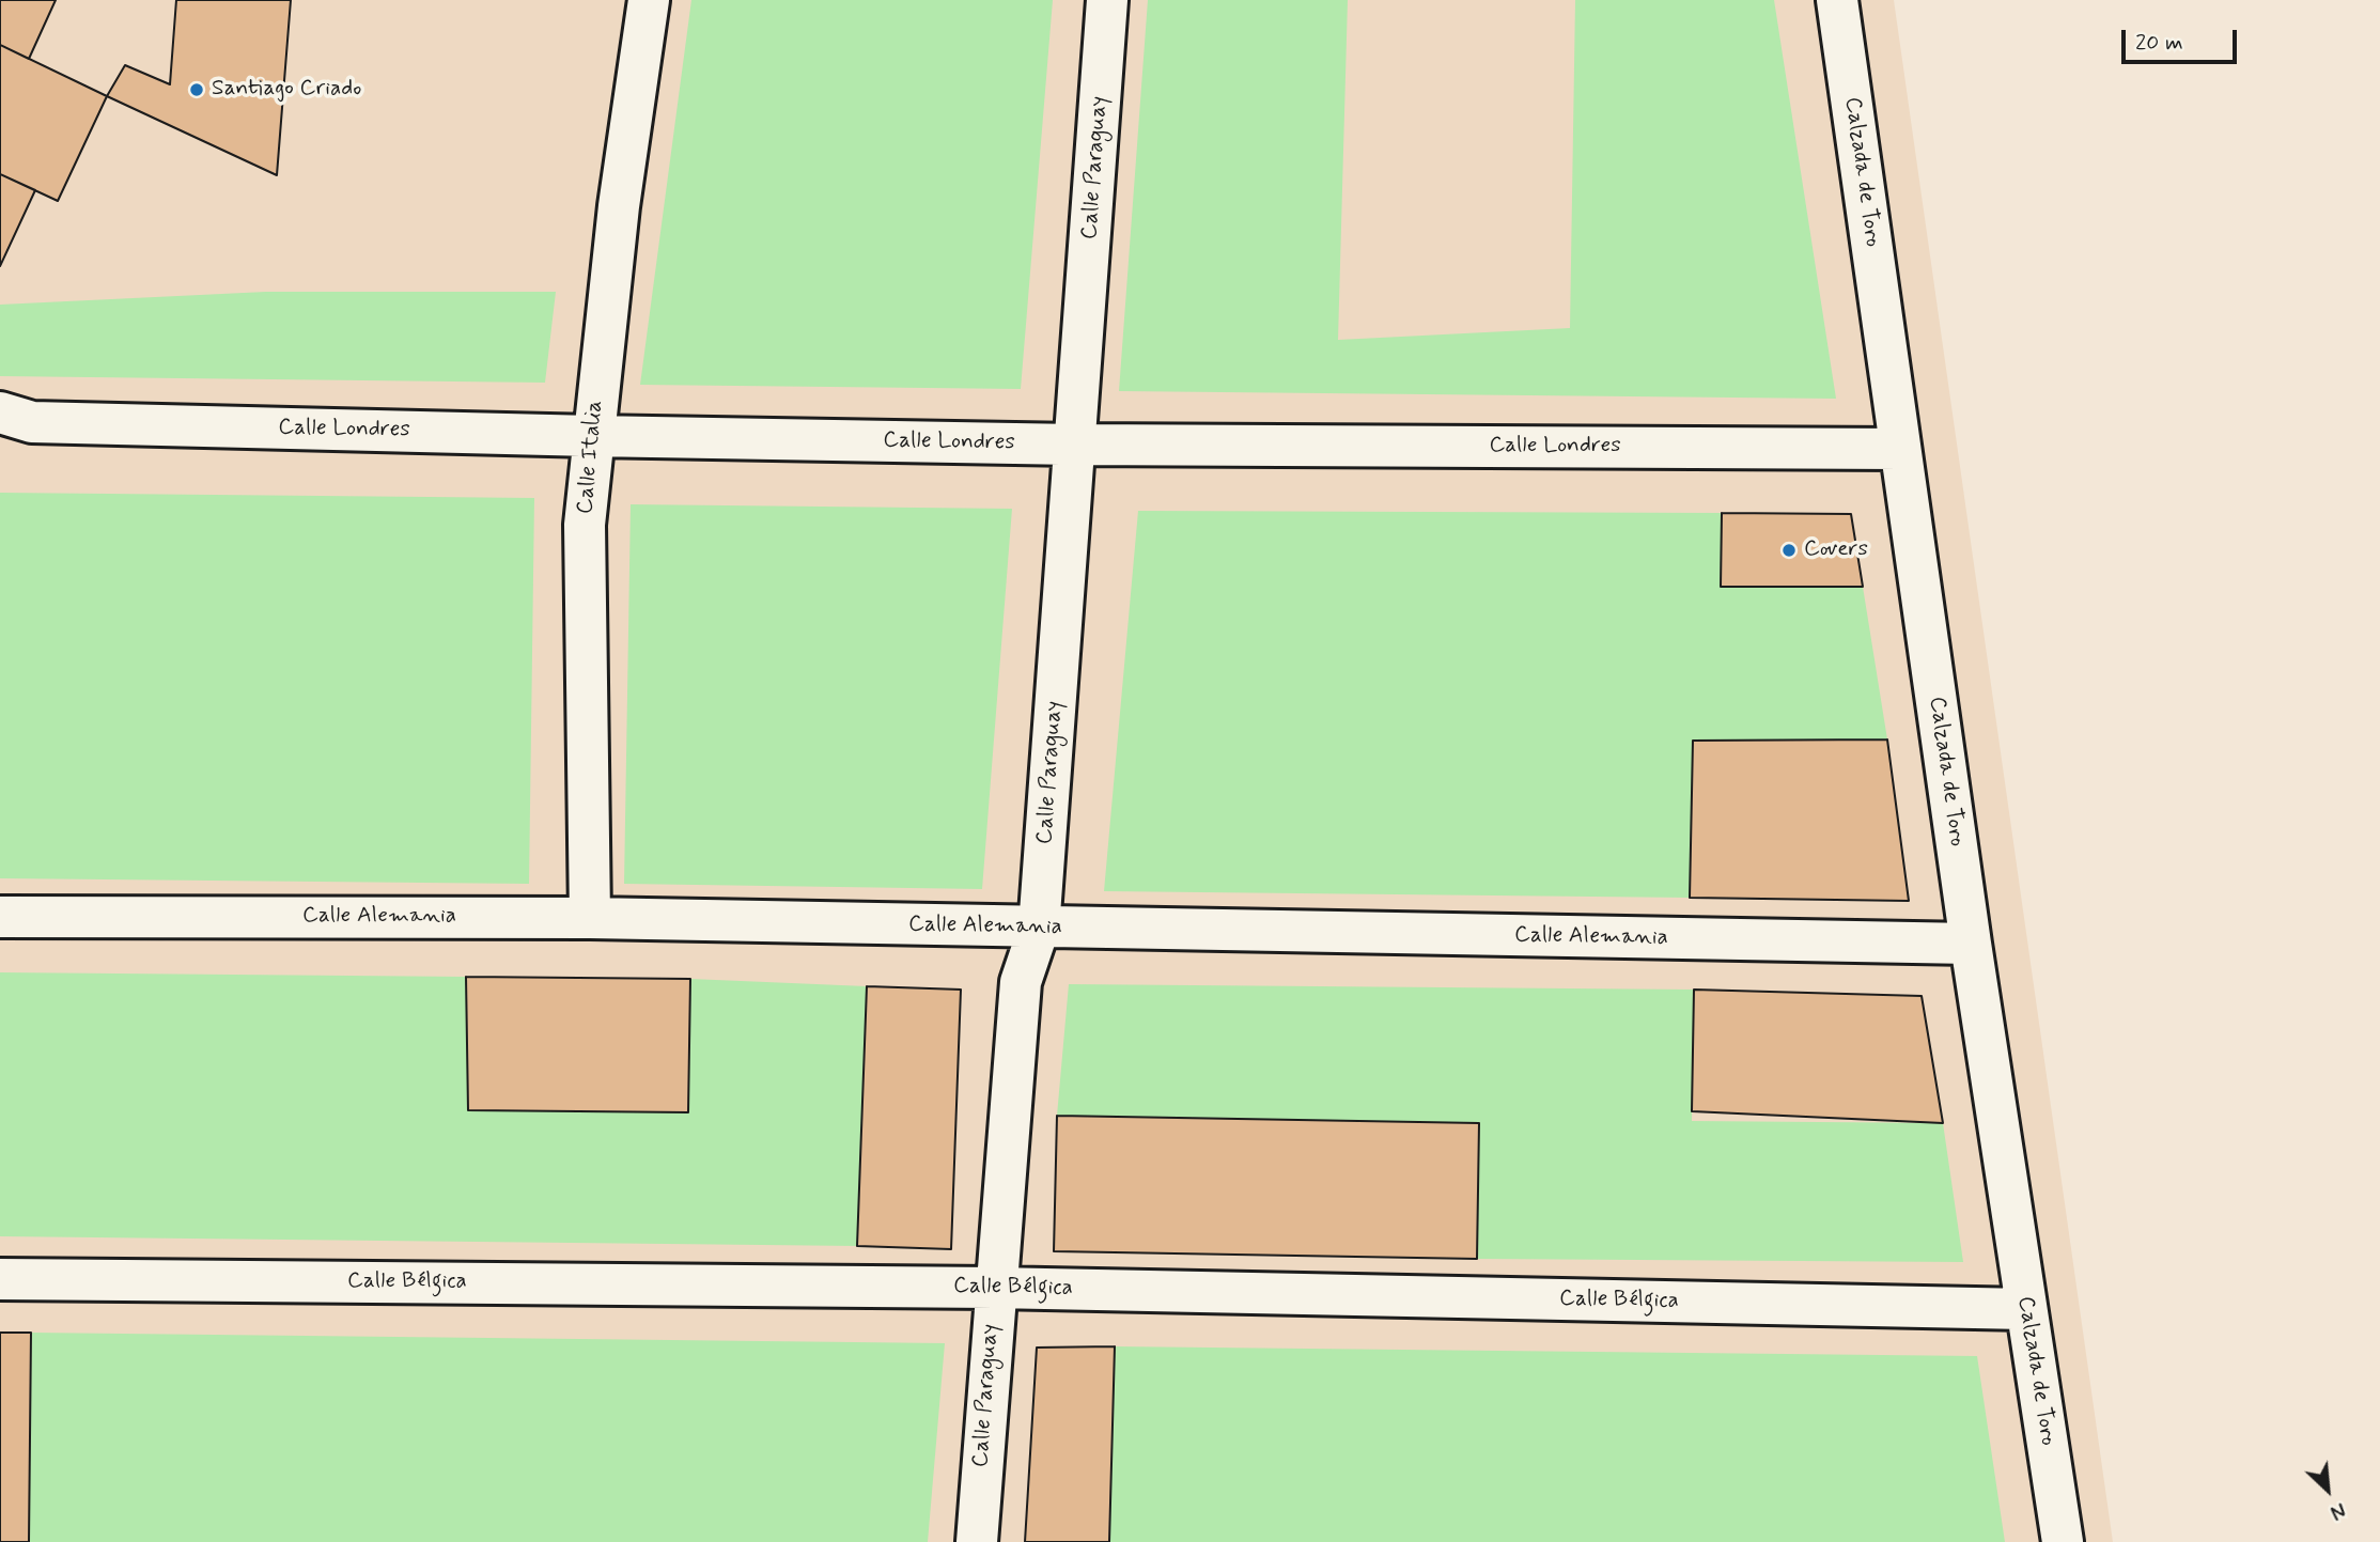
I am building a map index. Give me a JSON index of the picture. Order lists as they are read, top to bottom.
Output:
{
  "streets": {
    "street": [
      "Calle Paraguay",
      "Calzada de Toro",
      "Calle Londres",
      "Calle Italia",
      "Calle Alemania",
      "Calle Bélgica"
    ]
  },
  "crossings": [
    ["Calle Paraguay", "Calle Londres"],
    ["Calle Paraguay", "Calle Alemania"],
    ["Calle Paraguay", "Calle Bélgica"],
    ["Calzada de Toro", "Calle Londres"],
    ["Calzada de Toro", "Calle Alemania"],
    ["Calzada de Toro", "Calle Bélgica"],
    ["Calle Londres", "Calle Italia"],
    ["Calle Italia", "Calle Alemania"]
  ],
  "places": ["Santiago Criado", "Covers"],
  "scale_bar": "20 m",
  "north": "bottom right"
}
